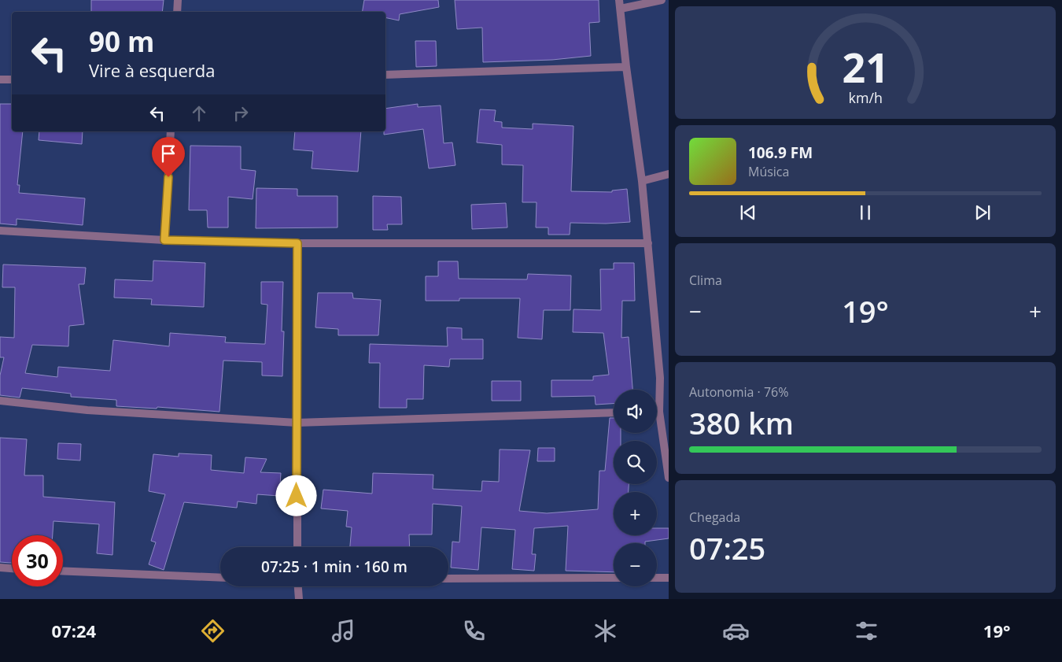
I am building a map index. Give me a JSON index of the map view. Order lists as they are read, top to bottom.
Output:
{
  "page": {
    "turn": ["90 m", "Vire à esquerda"],
    "song": ["106.9 FM", "Música"],
    "tile": [
      "Clima",
      ["Autonomia · 76%", "380 km"],
      ["Chegada", "07:25"]
    ],
    "heat": ["−", "19°", "+"],
    "map_buttons": ["+", "−"],
    "limit": "30",
    "trip": "07:25 · 1 min · 160 m",
    "tabs": ["07:24", "19°"],
    "gauge": ["21", "km/h"]
  }
}
